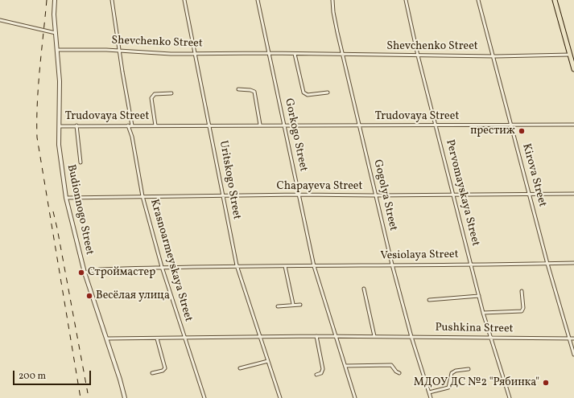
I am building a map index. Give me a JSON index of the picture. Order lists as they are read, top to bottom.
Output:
{
  "streets": {
    "street": [
      "Shevchenko Street",
      "Trudovaya Street",
      "Gorkogo Street",
      "Kirova Street",
      "Uritskogo Street",
      "Chapayeva Street",
      "Pervomayskaya Street",
      "Gogolya Street",
      "Budionnogo Street",
      "Vesiolaya Street",
      "Krasnoarmeyskaya Street",
      "Pushkina Street"
    ]
  },
  "crossings": [
    ["Shevchenko Street", "Gorkogo Street"],
    ["Shevchenko Street", "Kirova Street"],
    ["Shevchenko Street", "Uritskogo Street"],
    ["Shevchenko Street", "Pervomayskaya Street"],
    ["Shevchenko Street", "Gogolya Street"],
    ["Shevchenko Street", "Budionnogo Street"],
    ["Trudovaya Street", "Gorkogo Street"],
    ["Trudovaya Street", "Kirova Street"],
    ["Trudovaya Street", "Uritskogo Street"],
    ["Trudovaya Street", "Pervomayskaya Street"],
    ["Trudovaya Street", "Gogolya Street"],
    ["Trudovaya Street", "Budionnogo Street"],
    ["Trudovaya Street", "Krasnoarmeyskaya Street"],
    ["Gorkogo Street", "Chapayeva Street"],
    ["Gorkogo Street", "Vesiolaya Street"],
    ["Gorkogo Street", "Pushkina Street"],
    ["Kirova Street", "Chapayeva Street"],
    ["Kirova Street", "Vesiolaya Street"],
    ["Kirova Street", "Pushkina Street"],
    ["Uritskogo Street", "Chapayeva Street"],
    ["Uritskogo Street", "Vesiolaya Street"],
    ["Uritskogo Street", "Pushkina Street"],
    ["Chapayeva Street", "Pervomayskaya Street"],
    ["Chapayeva Street", "Gogolya Street"],
    ["Chapayeva Street", "Budionnogo Street"],
    ["Chapayeva Street", "Krasnoarmeyskaya Street"],
    ["Pervomayskaya Street", "Vesiolaya Street"],
    ["Pervomayskaya Street", "Pushkina Street"],
    ["Gogolya Street", "Vesiolaya Street"],
    ["Gogolya Street", "Pushkina Street"],
    ["Budionnogo Street", "Vesiolaya Street"],
    ["Budionnogo Street", "Pushkina Street"],
    ["Vesiolaya Street", "Krasnoarmeyskaya Street"],
    ["Krasnoarmeyskaya Street", "Pushkina Street"]
  ],
  "places": [
    "престиж",
    "Строймастер",
    "Весёлая улица",
    "МДОУ ДС №2 \"Рябинка\""
  ],
  "scale_bar": "200 m"
}
